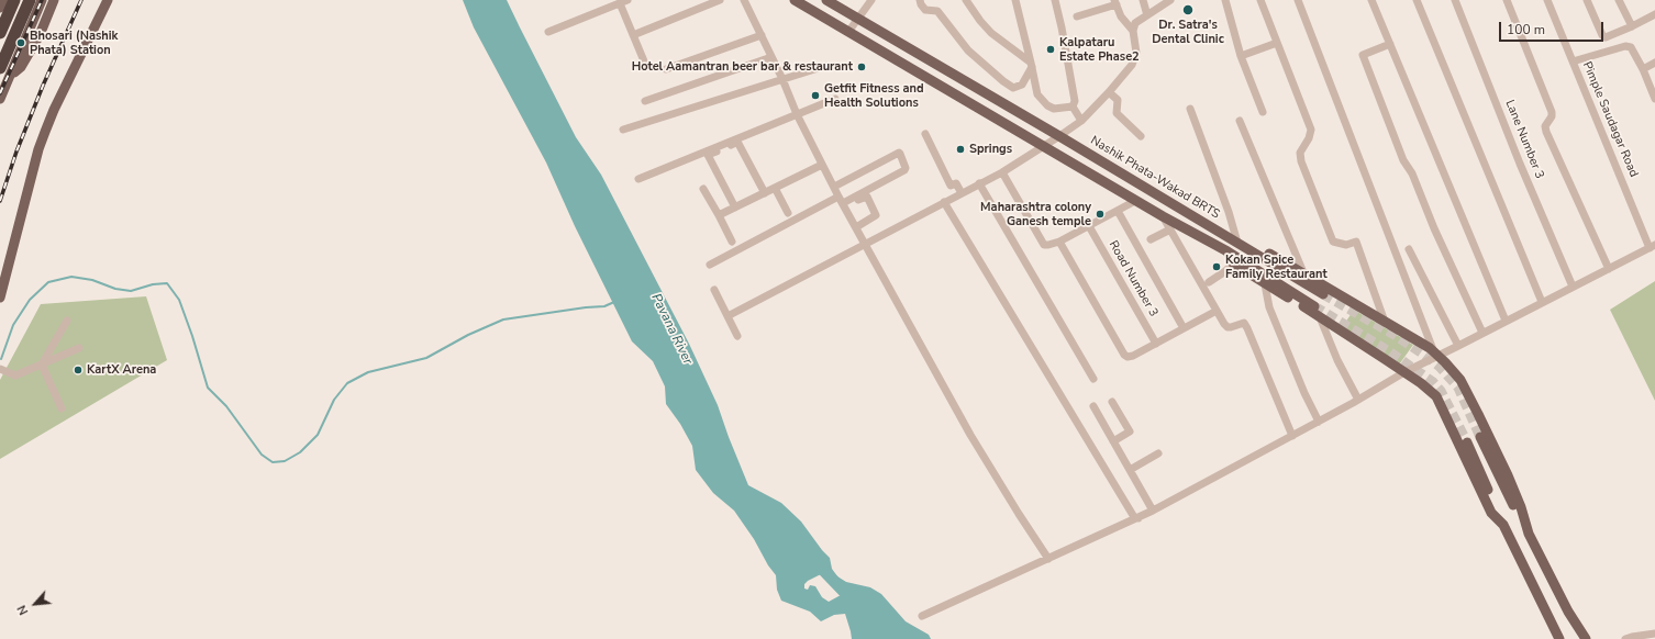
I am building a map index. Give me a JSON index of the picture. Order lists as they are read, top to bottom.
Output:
{
  "streets": {
    "main road": ["Nashik Phata-Wakad BRTS"],
    "street": ["Pimple Saudagar Road", "Lane Number 3", "Road Number 3"]
  },
  "water": ["Pavana River"],
  "places": [
    "Dr. Satra's Dental Clinic",
    "Bhosari (Nashik Phata) Station",
    "Kalpataru Estate Phase2",
    "Hotel Aamantran beer bar & restaurant",
    "Getfit Fitness and Health Solutions",
    "Springs",
    "Maharashtra colony Ganesh temple",
    "Kokan Spice Family Restaurant",
    "KartX Arena"
  ],
  "scale_bar": "100 m",
  "north": "bottom left"
}
